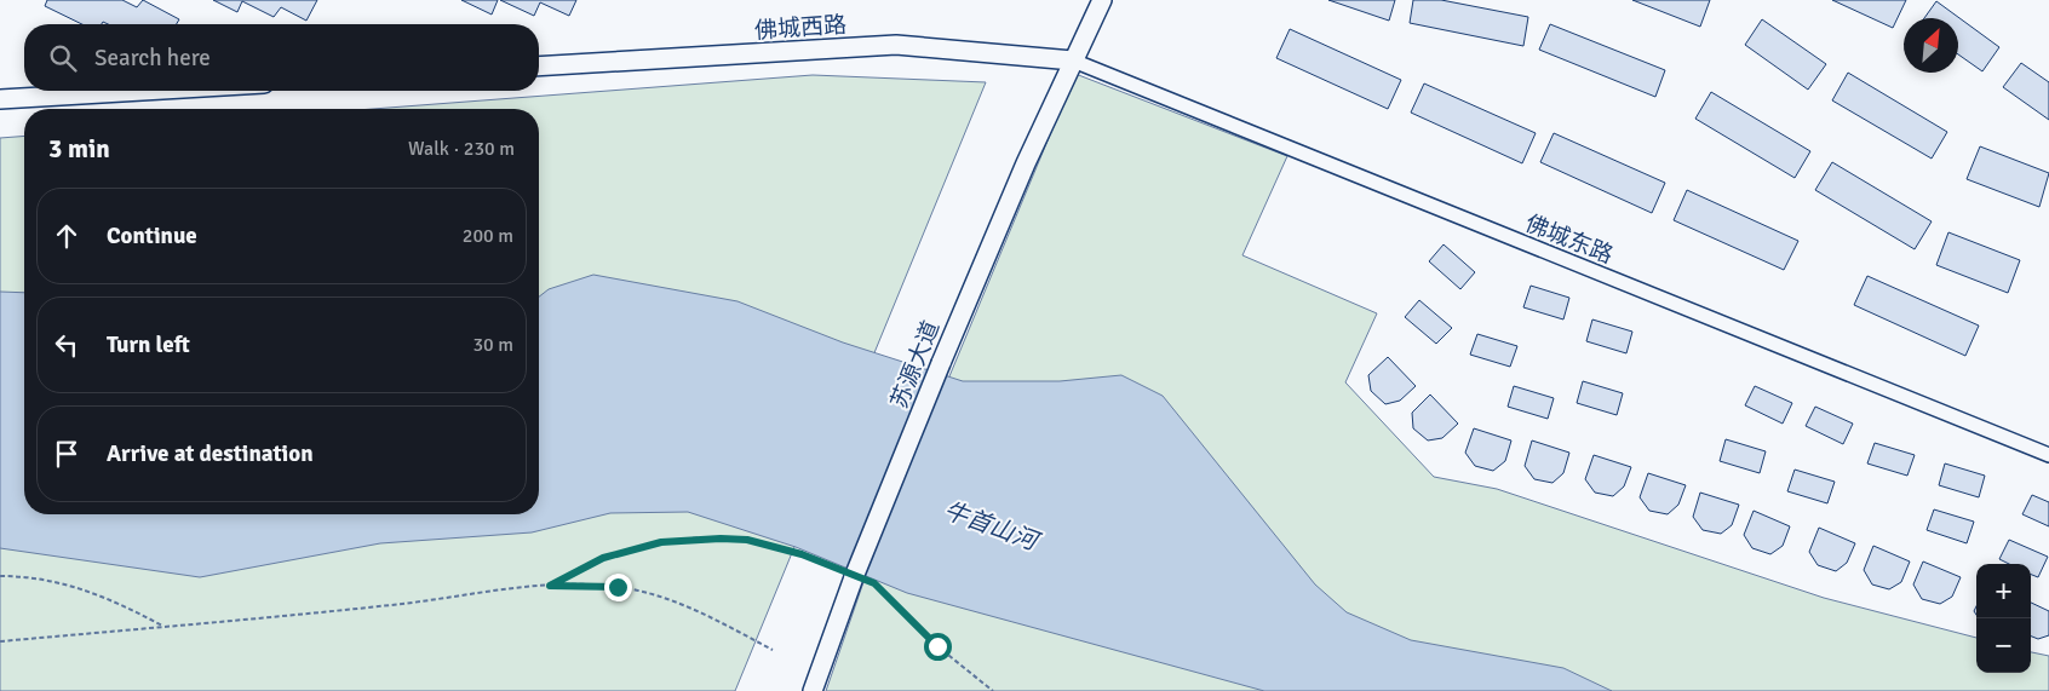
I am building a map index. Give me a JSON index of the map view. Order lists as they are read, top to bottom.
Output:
{
  "streets": {
    "main road": ["佛城西路", "苏源大道"],
    "street": ["佛城东路"]
  },
  "crossings": [
    ["佛城西路", "佛城东路"],
    ["佛城西路", "苏源大道"],
    ["佛城东路", "苏源大道"]
  ],
  "water": ["牛首山河"],
  "north": "top right",
  "page": {
    "search": "Search here",
    "heading": ["3 min", "Walk · 230 m"],
    "list": [
      ["Continue", "200 m"],
      ["Turn left", "30 m"],
      "Arrive at destination"
    ],
    "map_buttons": ["+", "−"]
  }
}
